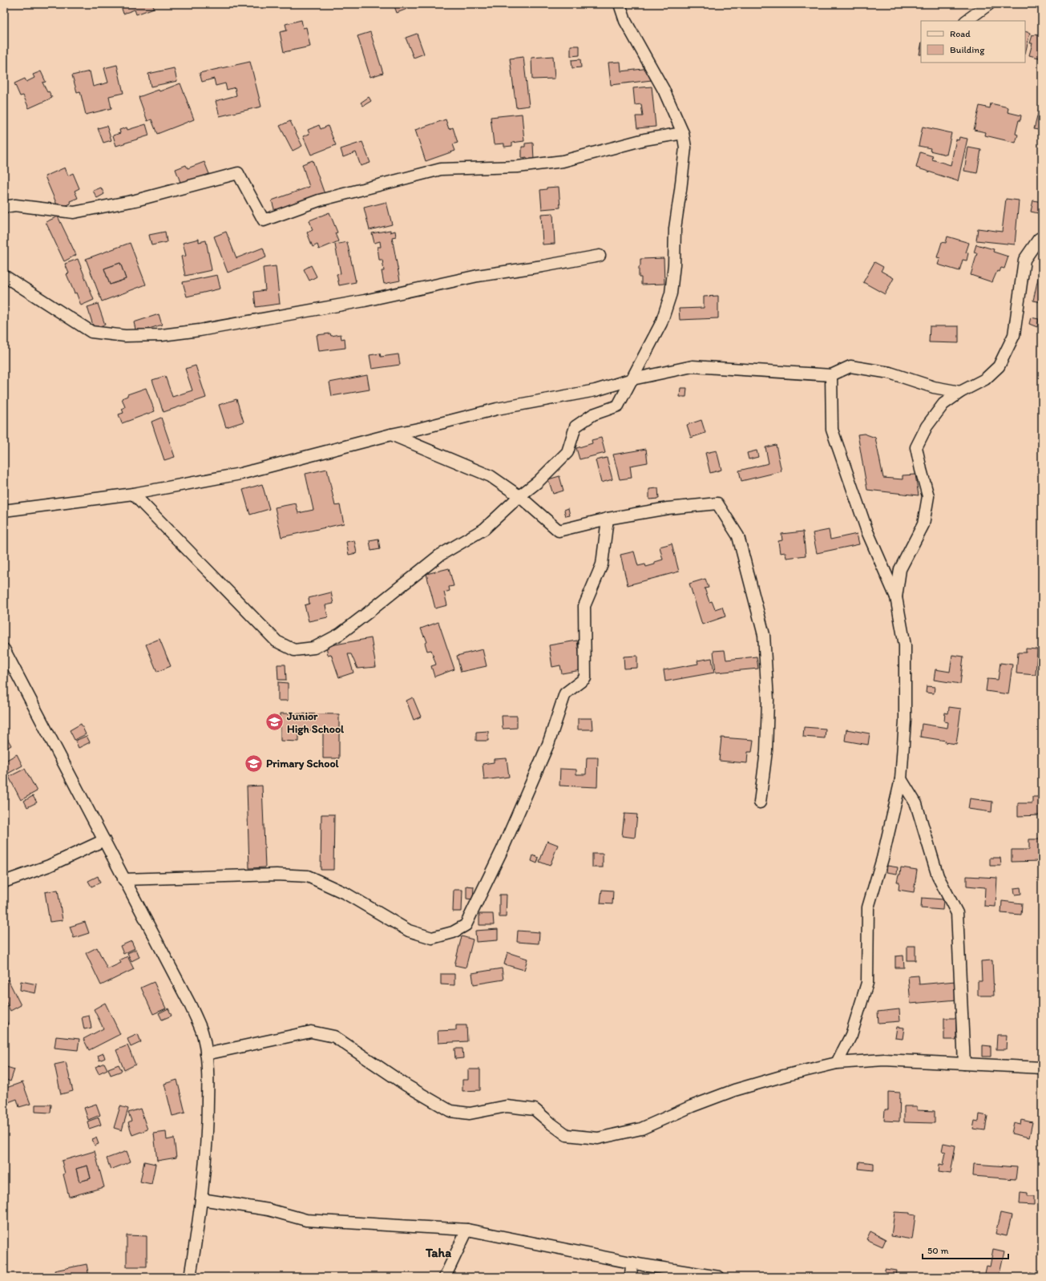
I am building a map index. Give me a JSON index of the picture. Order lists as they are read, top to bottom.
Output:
{
  "districts": ["Taha"],
  "places": {
    "school or university": ["Junior High School", "Primary School"]
  },
  "legend": ["Road", "Building"],
  "scale_bar": "50 m"
}
